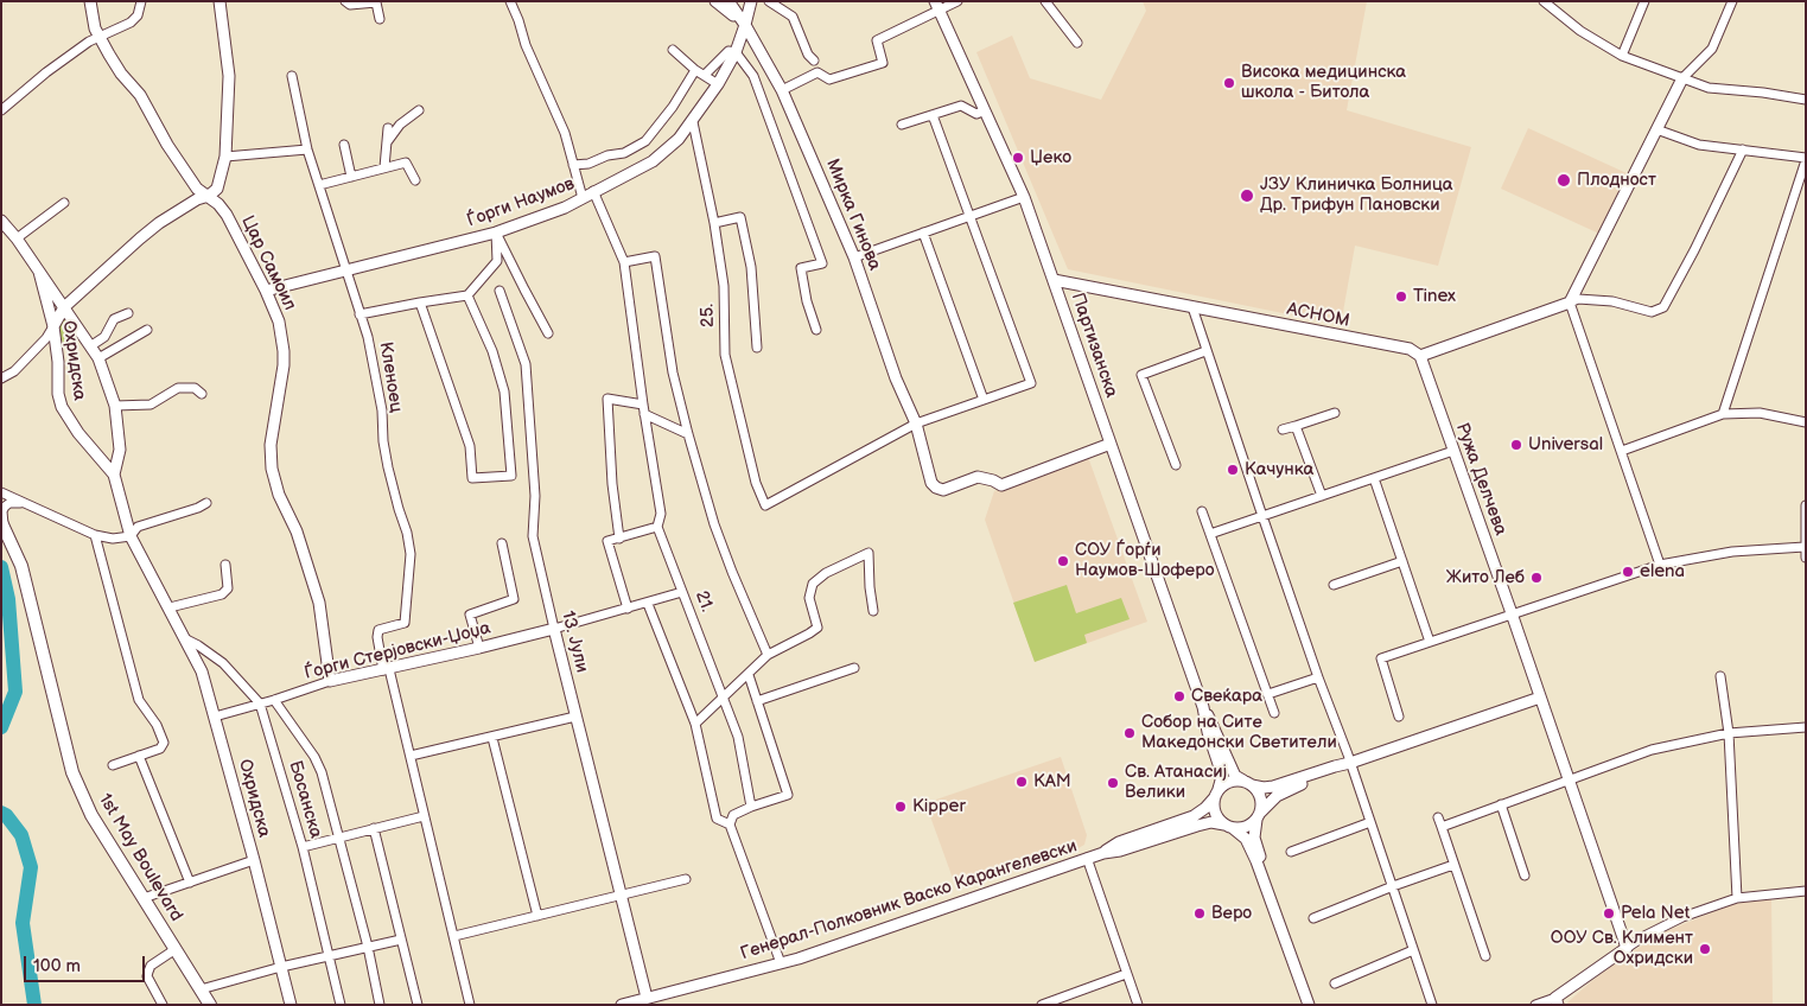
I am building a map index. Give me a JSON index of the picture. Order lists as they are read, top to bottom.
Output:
{
  "streets": {
    "main road": ["1st May Boulevard"],
    "street": [
      "Ѓорги Наумов",
      "Мирка Гинова",
      "Цар Самоил",
      "25.",
      "АСНОМ",
      "Партизанска",
      "Охридска",
      "Кленоец",
      "Ружа Делчева",
      "21.",
      "13. Јули",
      "Ѓорги Стерјовски-Џоџа",
      "Босанска",
      "Генерал-Полковник Васко Карангелевски"
    ]
  },
  "crossings": [
    ["Ѓорги Наумов", "Мирка Гинова"],
    ["Ѓорги Наумов", "Цар Самоил"],
    ["Ѓорги Наумов", "25."],
    ["Ѓорги Наумов", "Кленоец"],
    ["Ѓорги Наумов", "21."],
    ["Мирка Гинова", "25."],
    ["Мирка Гинова", "Партизанска"],
    ["Цар Самоил", "Ѓорги Стерјовски-Џоџа"],
    ["АСНОМ", "Партизанска"],
    ["АСНОМ", "Ружа Делчева"],
    ["Партизанска", "Генерал-Полковник Васко Карангелевски"],
    ["Охридска", "Ѓорги Стерјовски-Џоџа"],
    ["Охридска", "Босанска"],
    ["Кленоец", "Ѓорги Стерјовски-Џоџа"],
    ["Ружа Делчева", "Генерал-Полковник Васко Карангелевски"],
    ["13. Јули", "Ѓорги Стерјовски-Џоџа"],
    ["13. Јули", "Генерал-Полковник Васко Карангелевски"],
    ["Ѓорги Стерјовски-Џоџа", "Босанска"]
  ],
  "places": [
    "Висока медицинска школа - Битола",
    "Џеко",
    "Плодност",
    "ЈЗУ Клиничка Болница Др. Трифун Пановски",
    "Tinex",
    "Universal",
    "Качунка",
    "СОУ Ѓорѓи Наумов-Шоферо",
    "elena",
    "Жито Леб",
    "Свеќара",
    "Собор на Сите Македонски Светители",
    "KAM",
    "Св. Атанасиј Велики",
    "Kipper",
    "Веро",
    "Pela Net",
    "ООУ Св. Климент Охридски"
  ],
  "scale_bar": "100 m"
}
